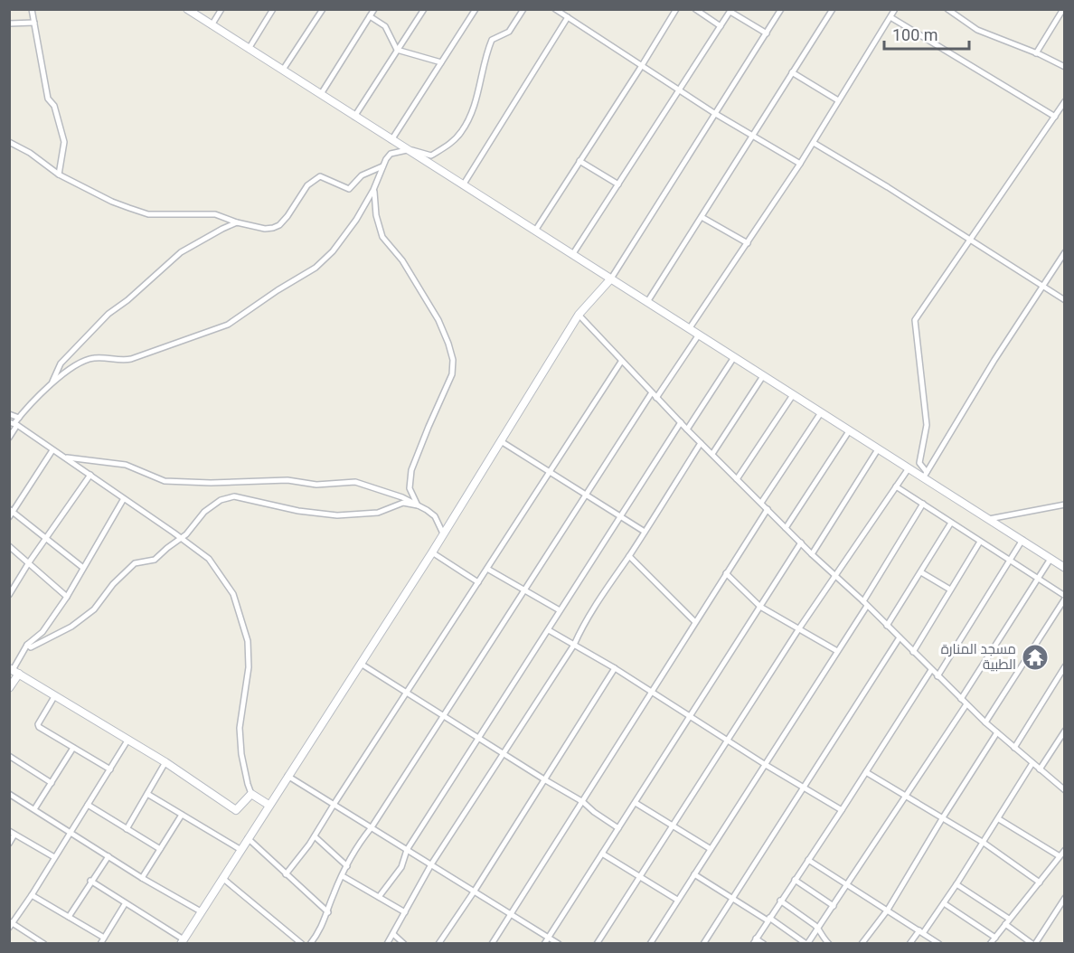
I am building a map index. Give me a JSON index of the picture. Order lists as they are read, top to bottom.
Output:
{
  "places": {
    "temple": ["مسجد المنارة الطبية"]
  },
  "scale_bar": "100 m"
}
